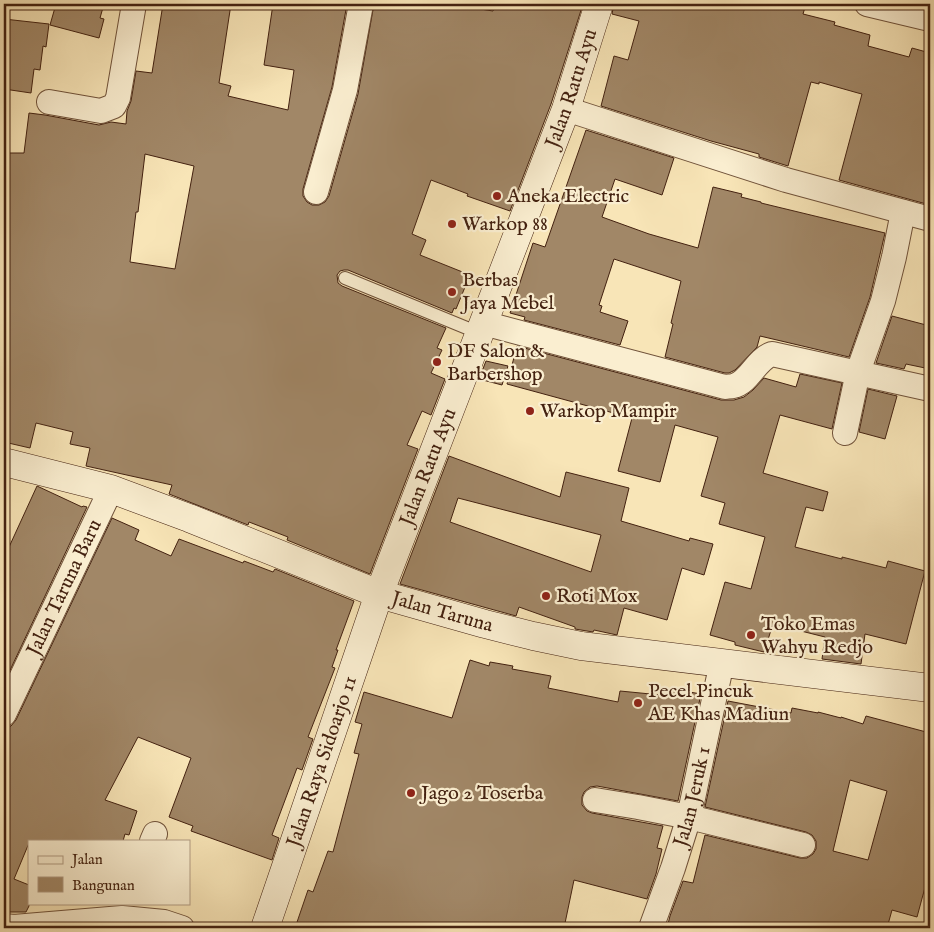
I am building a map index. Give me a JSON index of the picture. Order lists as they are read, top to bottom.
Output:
{
  "streets": {
    "street": [
      "Jalan Ratu Ayu",
      "Jalan Taruna Baru",
      "Jalan Taruna",
      "Jalan Raya Sidoarjo 11",
      "Jalan Jeruk 1"
    ]
  },
  "crossings": [
    ["Jalan Ratu Ayu", "Jalan Taruna"],
    ["Jalan Ratu Ayu", "Jalan Raya Sidoarjo 11"],
    ["Jalan Taruna Baru", "Jalan Taruna"],
    ["Jalan Taruna", "Jalan Raya Sidoarjo 11"],
    ["Jalan Taruna", "Jalan Jeruk 1"]
  ],
  "places": [
    "Aneka Electric",
    "Warkop 88",
    "Berbas Jaya Mebel",
    "DF Salon & Barbershop",
    "Warkop Mampir",
    "Roti Mox",
    "Toko Emas Wahyu Redjo",
    "Pecel Pincuk AE Khas Madiun",
    "Jago 2 Toserba"
  ],
  "legend": ["Jalan", "Bangunan"]
}
